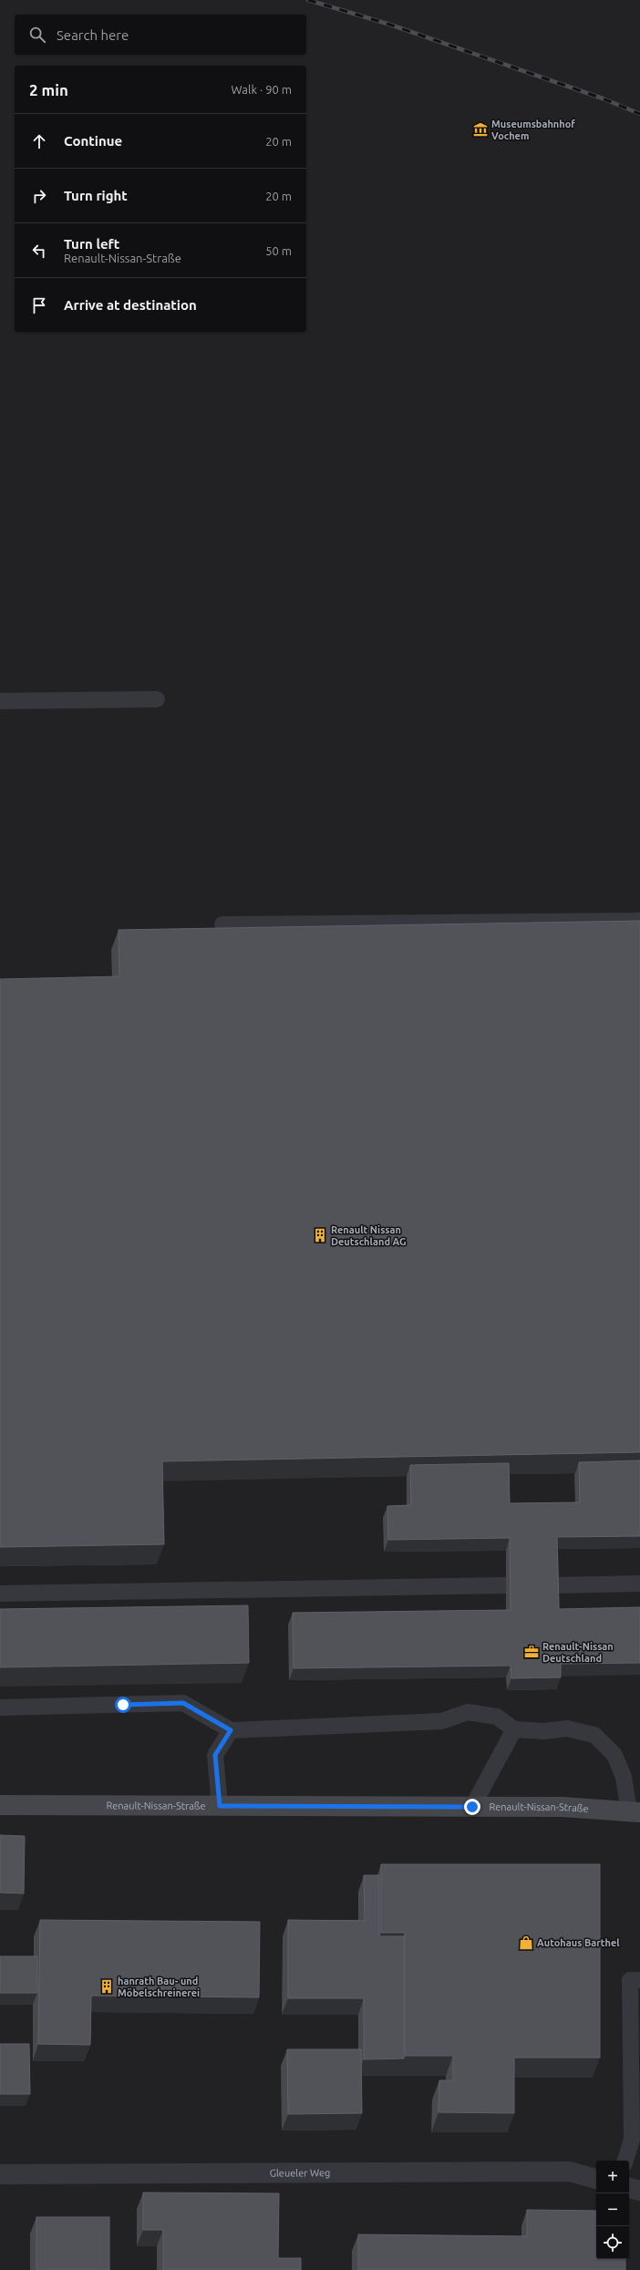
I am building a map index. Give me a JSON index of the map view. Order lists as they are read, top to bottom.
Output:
{
  "streets": {
    "street": ["Renault-Nissan-Straße", "Gleueler Weg"]
  },
  "places": {
    "museum": ["Museumsbahnhof Vochem"],
    "building": ["Renault Nissan Deutschland AG", "hanrath Bau- und Möbelschreinerei"],
    "office": ["Renault-Nissan Deutschland"],
    "shop": ["Autohaus Barthel"]
  },
  "page": {
    "search": "Search here",
    "heading": ["2 min", "Walk · 90 m"],
    "list": [
      ["Continue", "20 m"],
      ["Turn right", "20 m"],
      ["Turn left", "Renault-Nissan-Straße", "50 m"],
      "Arrive at destination"
    ],
    "map_buttons": ["+", "−"]
  }
}
